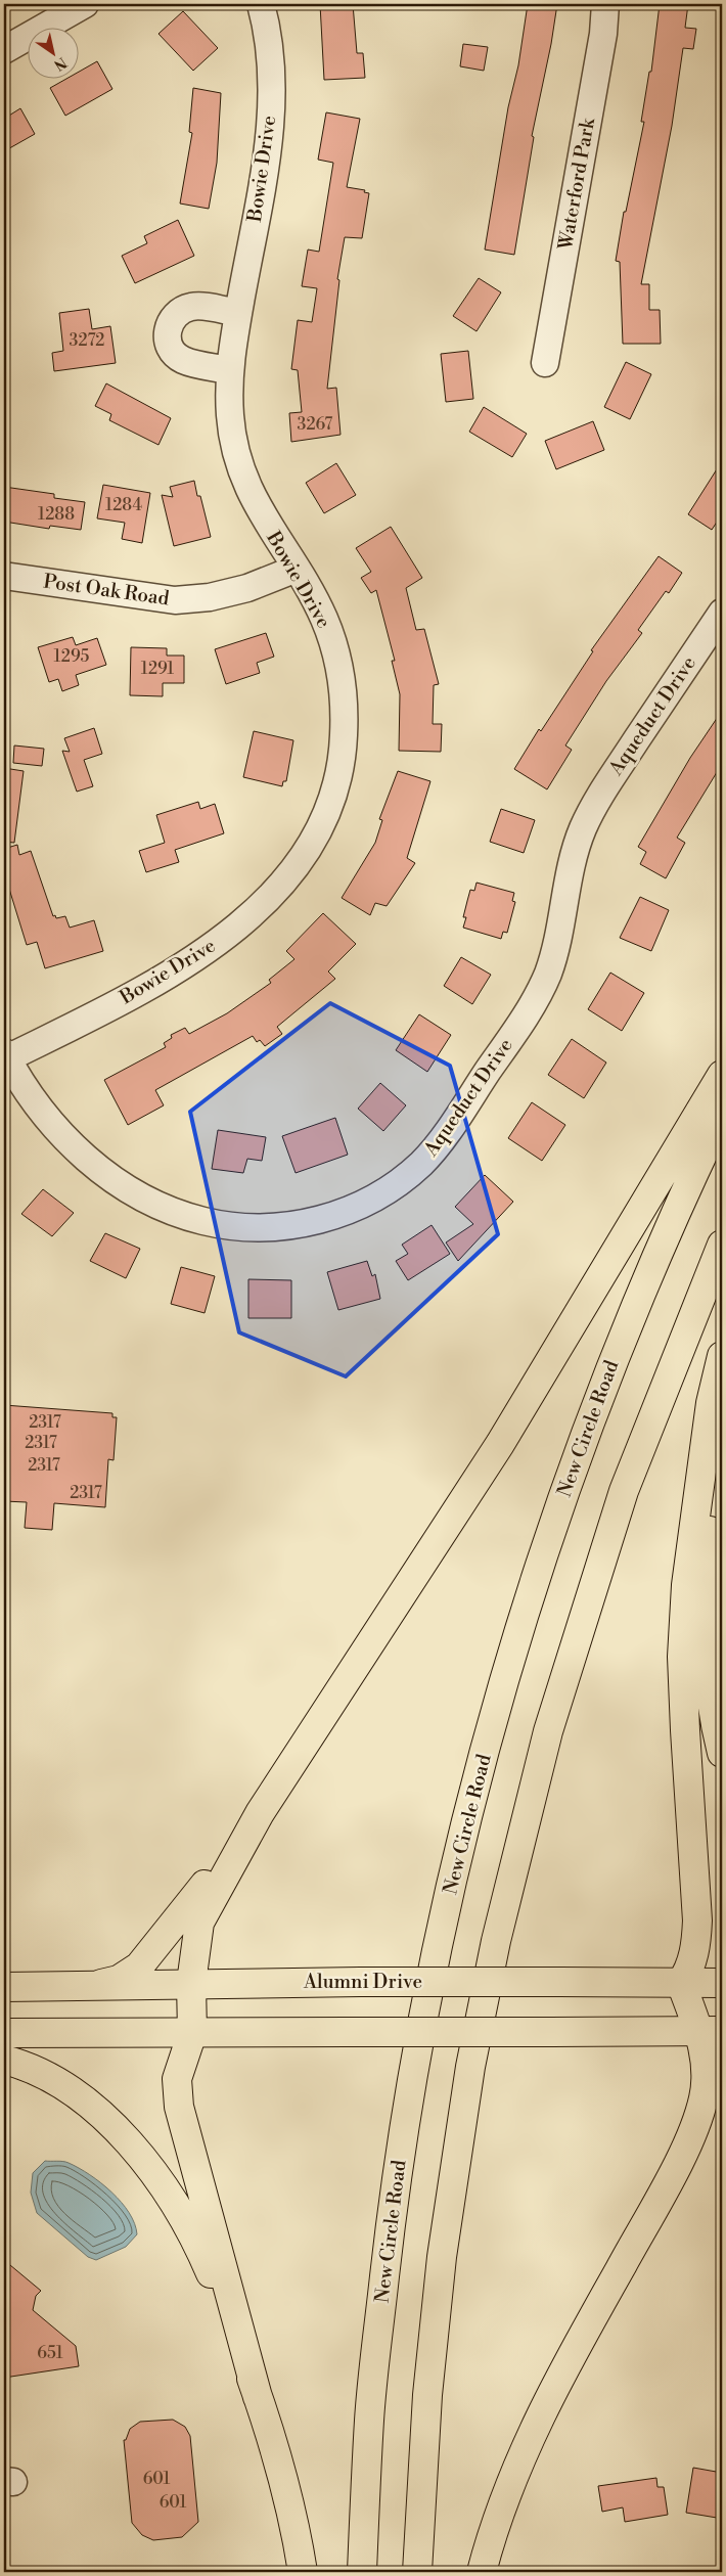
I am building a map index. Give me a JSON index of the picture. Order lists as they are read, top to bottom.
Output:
{
  "streets": {
    "main road": ["New Circle Road", "Alumni Drive"],
    "street": [
      "Bowie Drive",
      "Waterford Park",
      "Post Oak Road",
      "Aqueduct Drive"
    ]
  },
  "crossings": [
    ["Bowie Drive", "Post Oak Road"],
    ["Bowie Drive", "Aqueduct Drive"]
  ],
  "house_numbers": [
    "3272",
    "3267",
    "1284",
    "1288",
    "1295",
    "1291",
    "2317",
    "2317",
    "2317",
    "2317",
    "651",
    "601",
    "601"
  ],
  "north": "bottom right"
}
